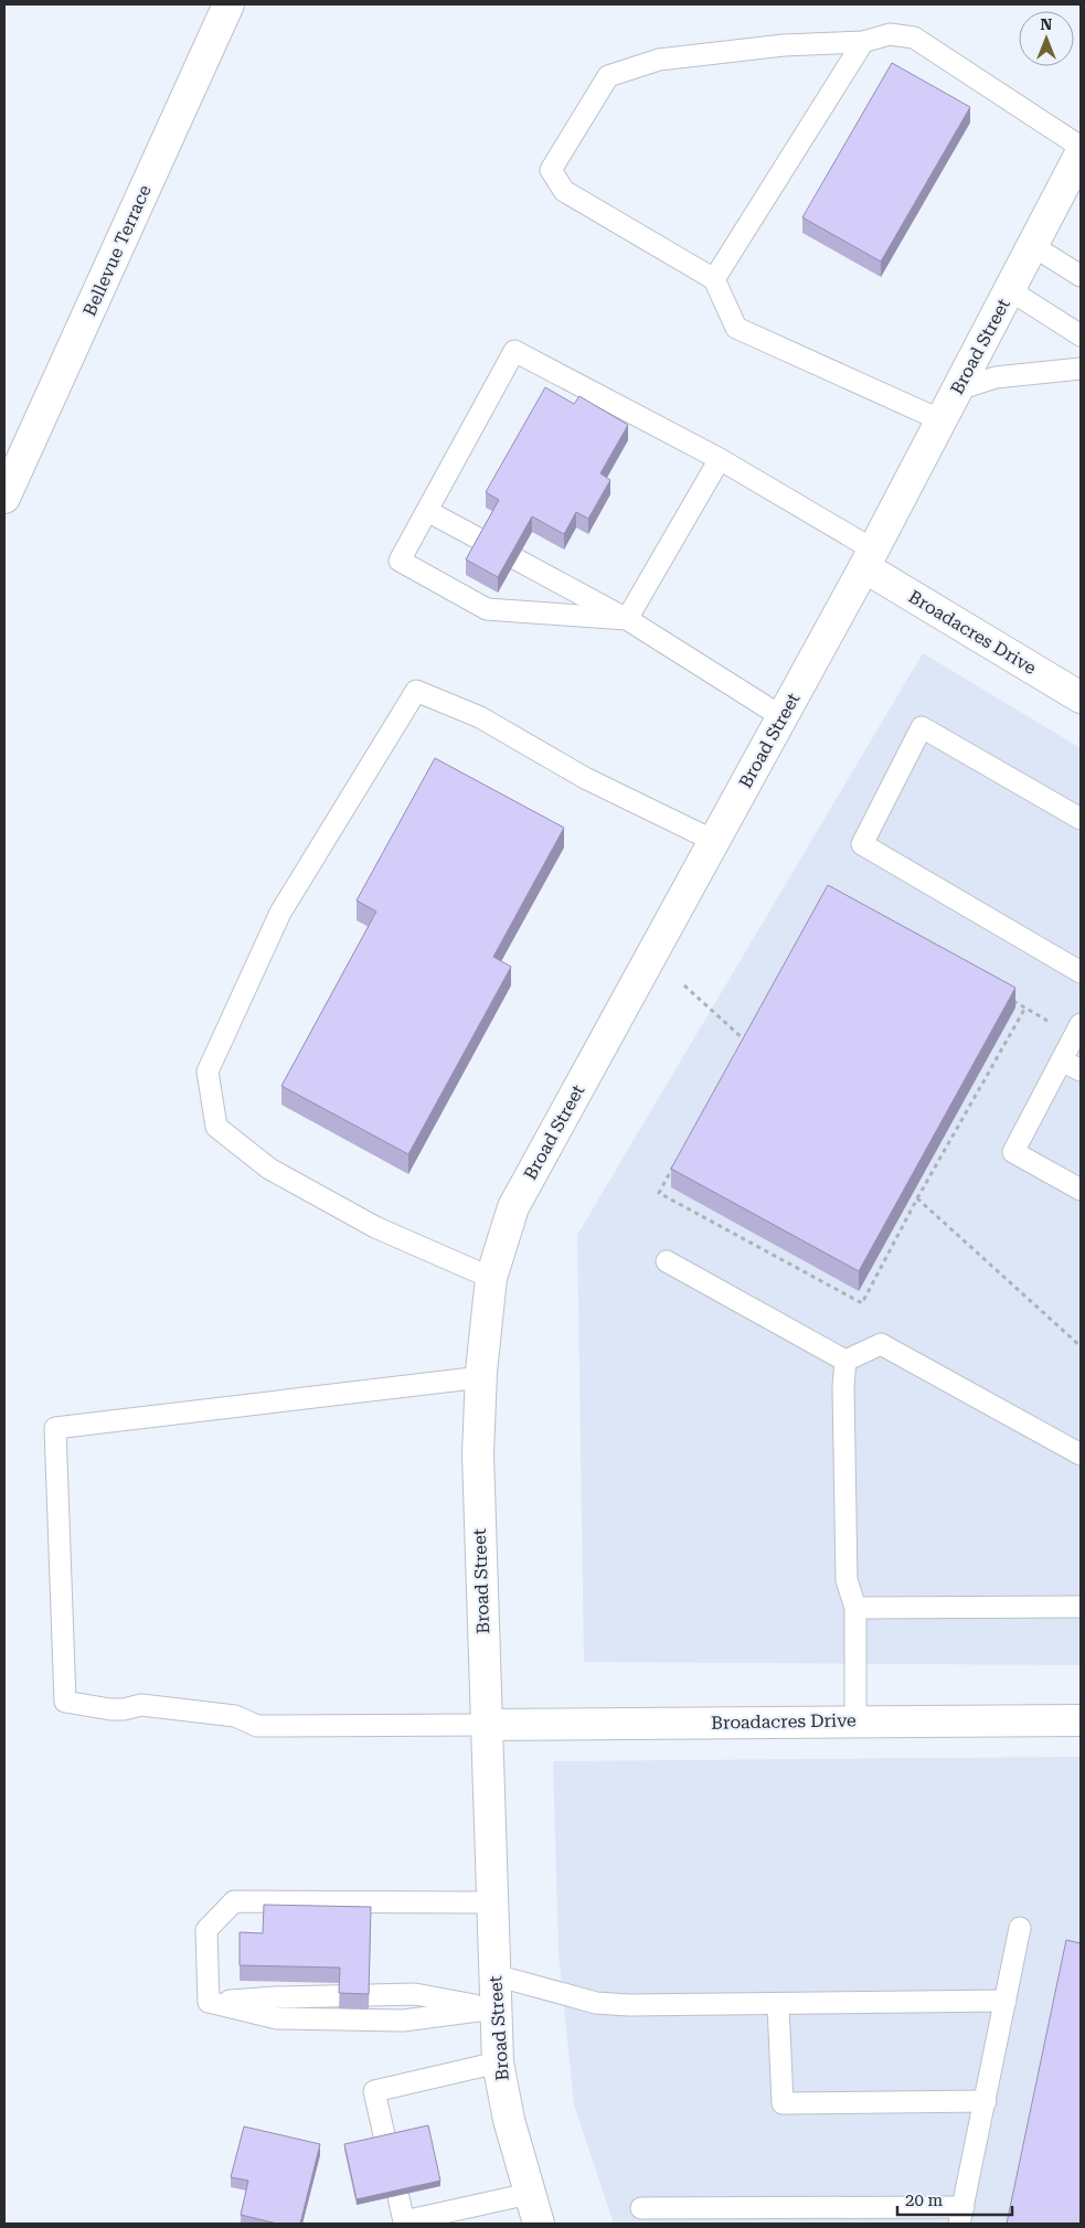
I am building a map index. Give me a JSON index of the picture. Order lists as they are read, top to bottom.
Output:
{
  "streets": {
    "main road": ["Bellevue Terrace", "Broad Street", "Broadacres Drive"]
  },
  "crossings": [
    ["Broad Street", "Broadacres Drive"]
  ],
  "scale_bar": "20 m",
  "north": "top"
}
